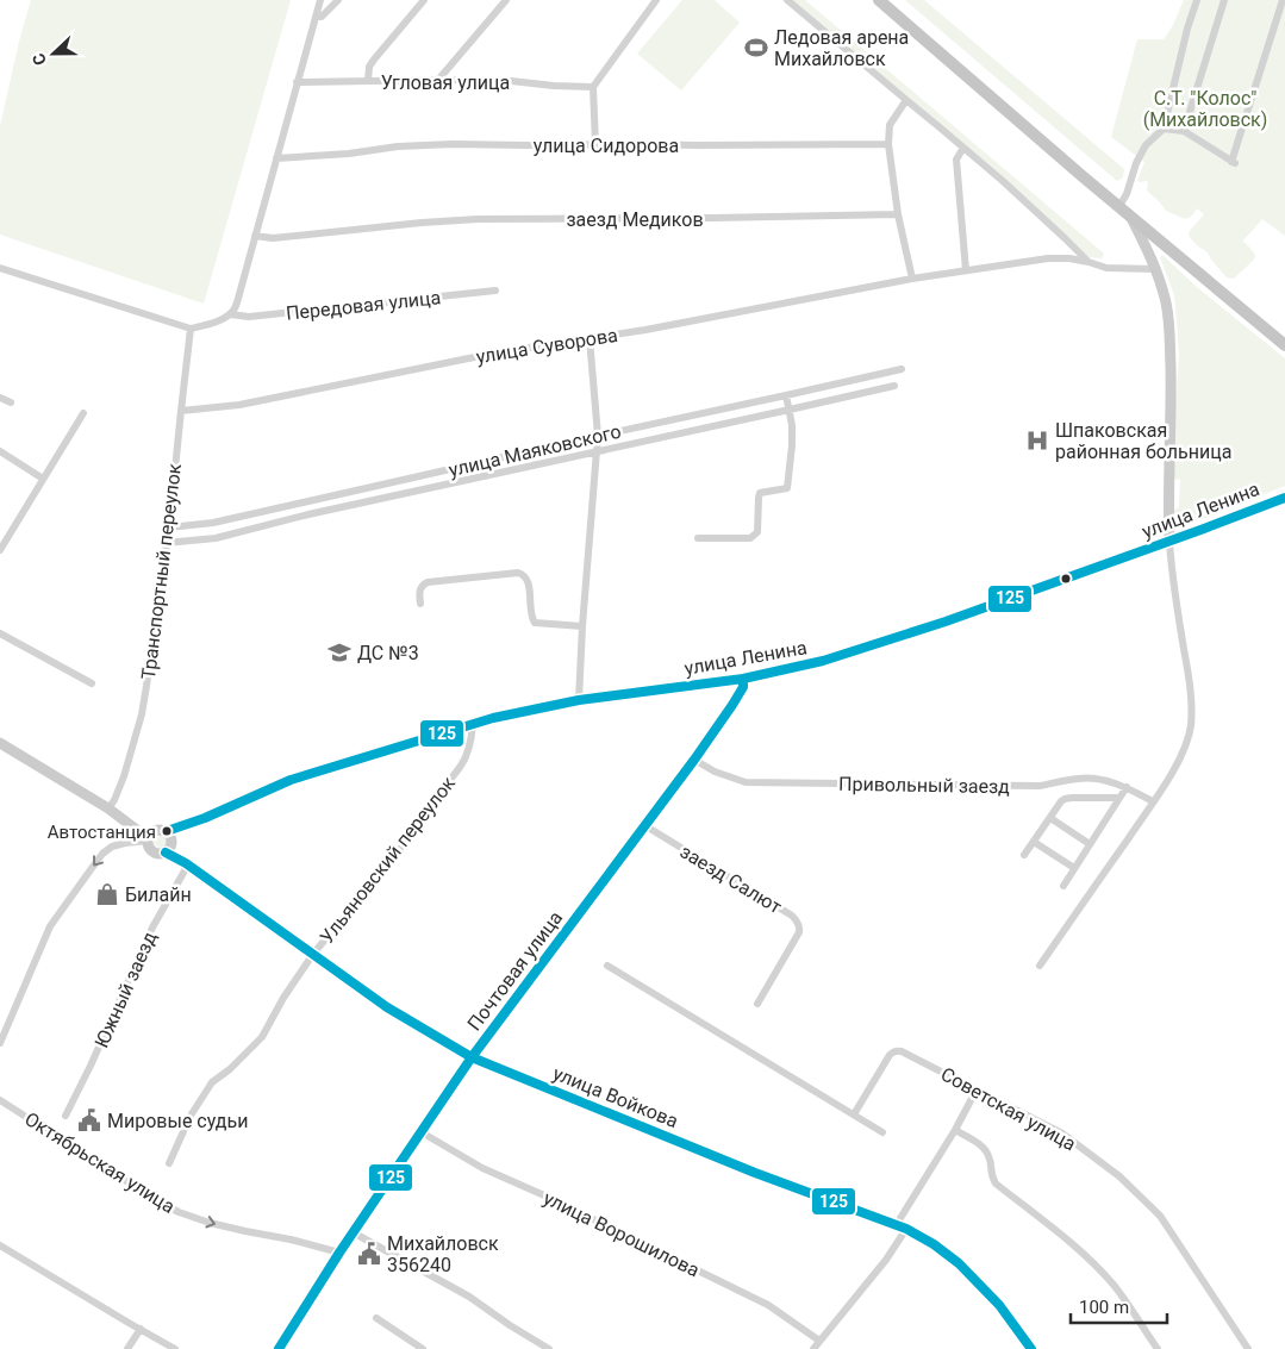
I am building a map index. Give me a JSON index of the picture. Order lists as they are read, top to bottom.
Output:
{
  "streets": {
    "main road": ["улица Ленина", "Почтовая улица", "улица Войкова"],
    "street": [
      "Угловая улица",
      "улица Сидорова",
      "заезд Медиков",
      "Передовая улица",
      "улица Суворова",
      "улица Маяковского",
      "Транспортный переулок",
      "Привольный заезд",
      "Ульяновский переулок",
      "заезд Салют",
      "Южный заезд",
      "Советская улица",
      "Октябрьская улица",
      "улица Ворошилова"
    ]
  },
  "crossings": [
    ["улица Суворова", "Транспортный переулок"],
    ["улица Маяковского", "Транспортный переулок"],
    ["улица Ленина", "Ульяновский переулок"],
    ["улица Ленина", "Почтовая улица"],
    ["улица Ленина", "улица Войкова"],
    ["Привольный заезд", "Почтовая улица"],
    ["Ульяновский переулок", "улица Войкова"],
    ["заезд Салют", "Почтовая улица"],
    ["Почтовая улица", "улица Войкова"],
    ["Почтовая улица", "Октябрьская улица"],
    ["Почтовая улица", "улица Ворошилова"],
    ["Южный заезд", "улица Войкова"]
  ],
  "one_way": ["Октябрьская улица"],
  "parks": ["С.Т. \"Колос\" (Михайловск)"],
  "places": {
    "sports": ["Ледовая арена Михайловск"],
    "hospital": ["Шпаковская районная больница"],
    "school or university": ["ДС №3"],
    "other": ["Автостанция"],
    "shop": ["Билайн"],
    "public building": ["Мировые судьи", "Михайловск 356240"]
  },
  "lines": ["transit line 125"],
  "scale_bar": "100 m",
  "north": "left"
}
